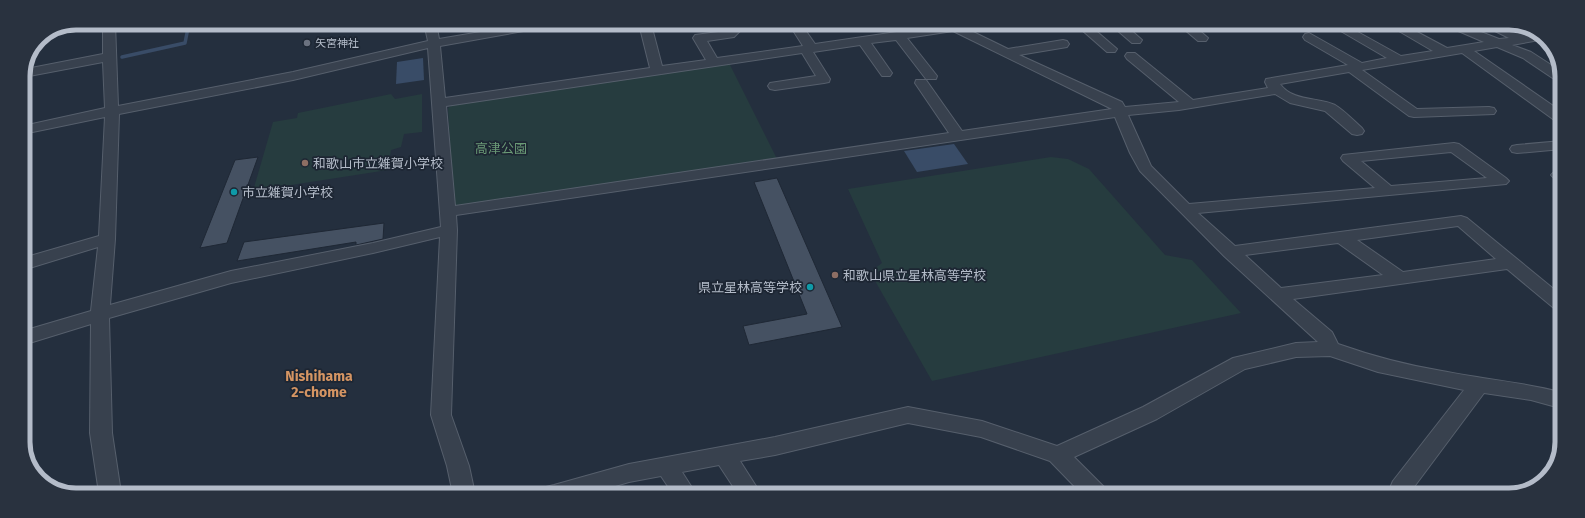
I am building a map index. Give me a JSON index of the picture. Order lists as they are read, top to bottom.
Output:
{
  "districts": ["Nishihama 2-chome"],
  "parks": ["高津公園"],
  "places": [
    "矢宮神社",
    "和歌山市立雑賀小学校",
    "市立雑賀小学校",
    "和歌山県立星林高等学校",
    "県立星林高等学校"
  ]
}
